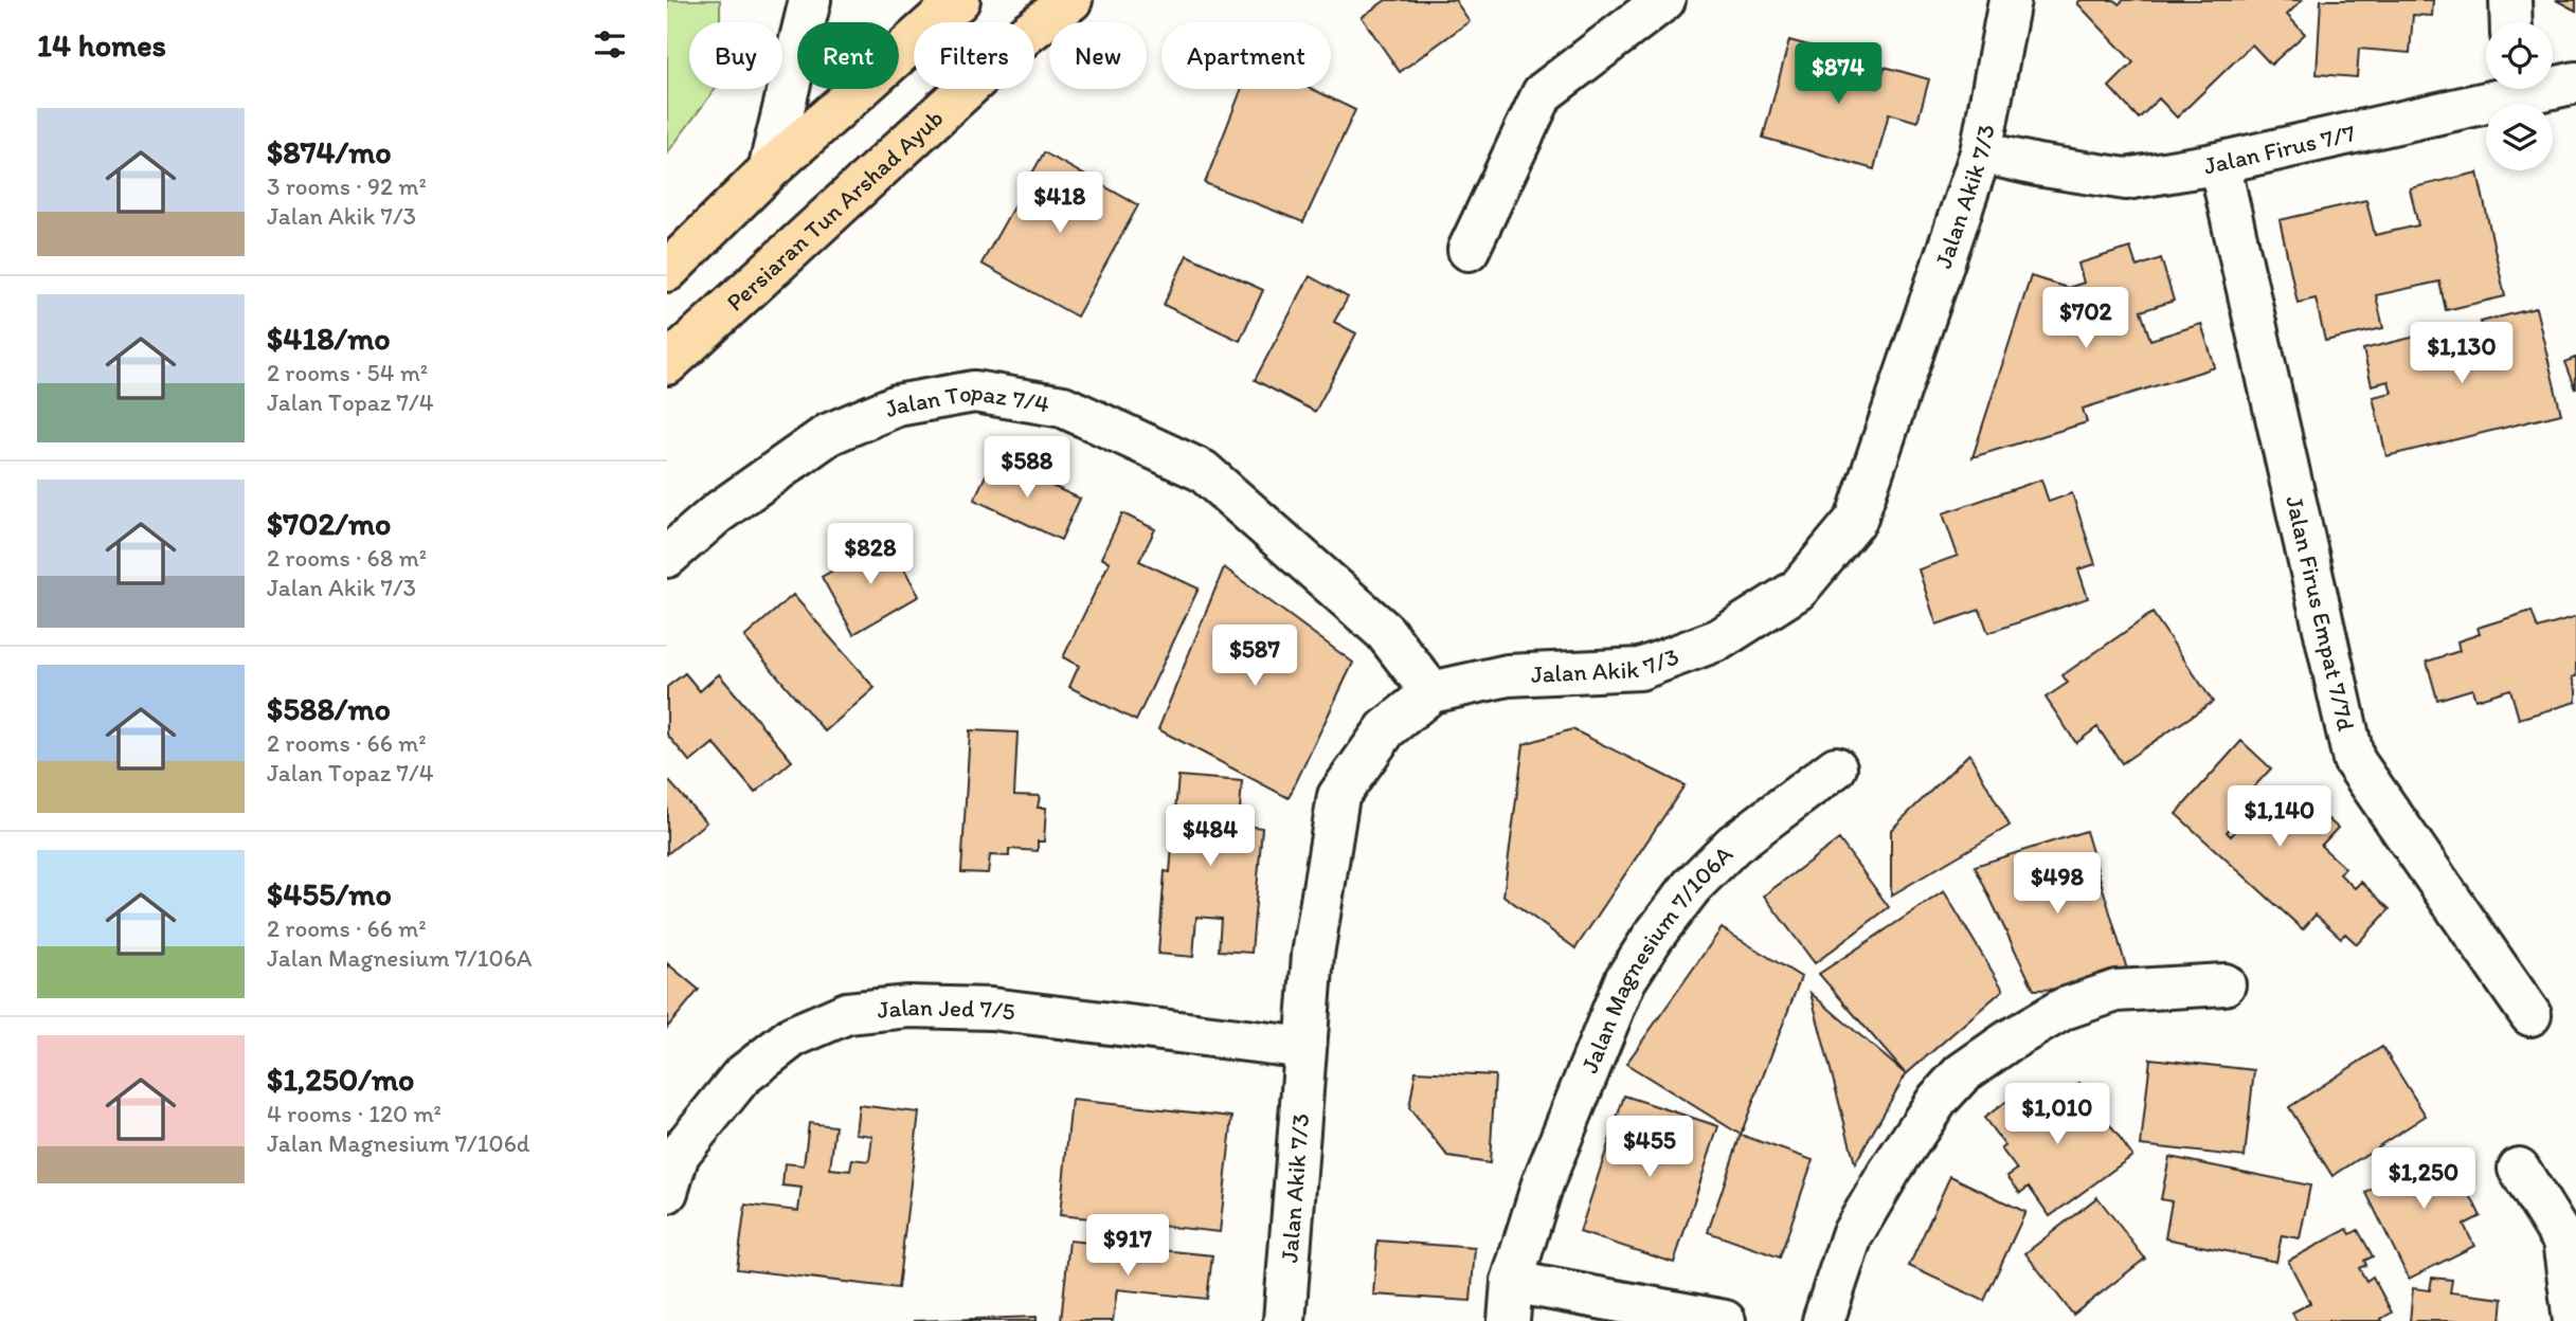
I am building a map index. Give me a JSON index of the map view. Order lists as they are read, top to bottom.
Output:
{
  "streets": {
    "main road": ["Persiaran Tun Arshad Ayub"],
    "street": [
      "Jalan Firus 7/7",
      "Jalan Akik 7/3",
      "Jalan Topaz 7/4",
      "Jalan Firus Empat 7/7d",
      "Jalan Magnesium 7/106A",
      "Jalan Jed 7/5"
    ]
  },
  "crossings": [
    ["Jalan Firus 7/7", "Jalan Akik 7/3"],
    ["Jalan Firus 7/7", "Jalan Firus Empat 7/7d"],
    ["Jalan Akik 7/3", "Jalan Topaz 7/4"],
    ["Jalan Akik 7/3", "Jalan Jed 7/5"]
  ],
  "page": {
    "heading": "14 homes",
    "chip": [
      "Buy",
      "Rent",
      "Filters",
      "New",
      "Apartment"
    ],
    "price": [
      "$874",
      "$418",
      "$702",
      "$1,130",
      "$588",
      "$828",
      "$587",
      "$1,140",
      "$484",
      "$498",
      "$1,010",
      "$455",
      "$1,250",
      "$917"
    ],
    "list": [
      {
        "name": "$874/mo",
        "note": "3 rooms · 92 m² · Jalan Akik 7/3"
      },
      {
        "name": "$418/mo",
        "note": "2 rooms · 54 m² · Jalan Topaz 7/4"
      },
      {
        "name": "$702/mo",
        "note": "2 rooms · 68 m² · Jalan Akik 7/3"
      },
      {
        "name": "$588/mo",
        "note": "2 rooms · 66 m² · Jalan Topaz 7/4"
      },
      {
        "name": "$455/mo",
        "note": "2 rooms · 66 m² · Jalan Magnesium 7/106A"
      },
      {
        "name": "$1,250/mo",
        "note": "4 rooms · 120 m² · Jalan Magnesium 7/106d"
      }
    ]
  }
}
